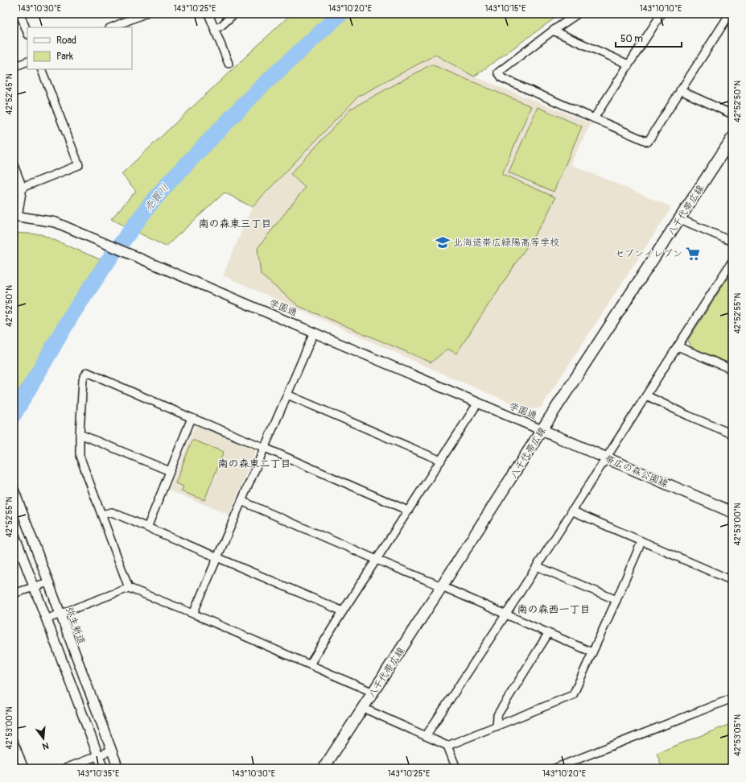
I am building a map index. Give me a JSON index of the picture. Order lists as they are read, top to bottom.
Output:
{
  "streets": {
    "main road": ["八千代帯広線", "帯広の森公園線"],
    "street": ["学園通", "弥生新道"]
  },
  "crossings": [
    ["八千代帯広線", "学園通"],
    ["八千代帯広線", "帯広の森公園線"],
    ["学園通", "帯広の森公園線"]
  ],
  "districts": ["南の森東三丁目", "南の森東二丁目", "南の森西一丁目"],
  "water": ["売買川"],
  "places": {
    "school or university": ["北海道帯広緑陽高等学校"],
    "supermarket": ["セブンイレブン"]
  },
  "legend": ["Road", "Park"],
  "scale_bar": "50 m",
  "north": "bottom",
  "coordinates": [
    "143°10'30\"E",
    "143°10'25\"E",
    "143°10'20\"E",
    "143°10'15\"E",
    "143°10'10\"E",
    "42°52'45\"N",
    "42°52'50\"N",
    "42°52'55\"N",
    "42°53'00\"N",
    "42°53'05\"N",
    "143°10'35\"E"
  ]
}
